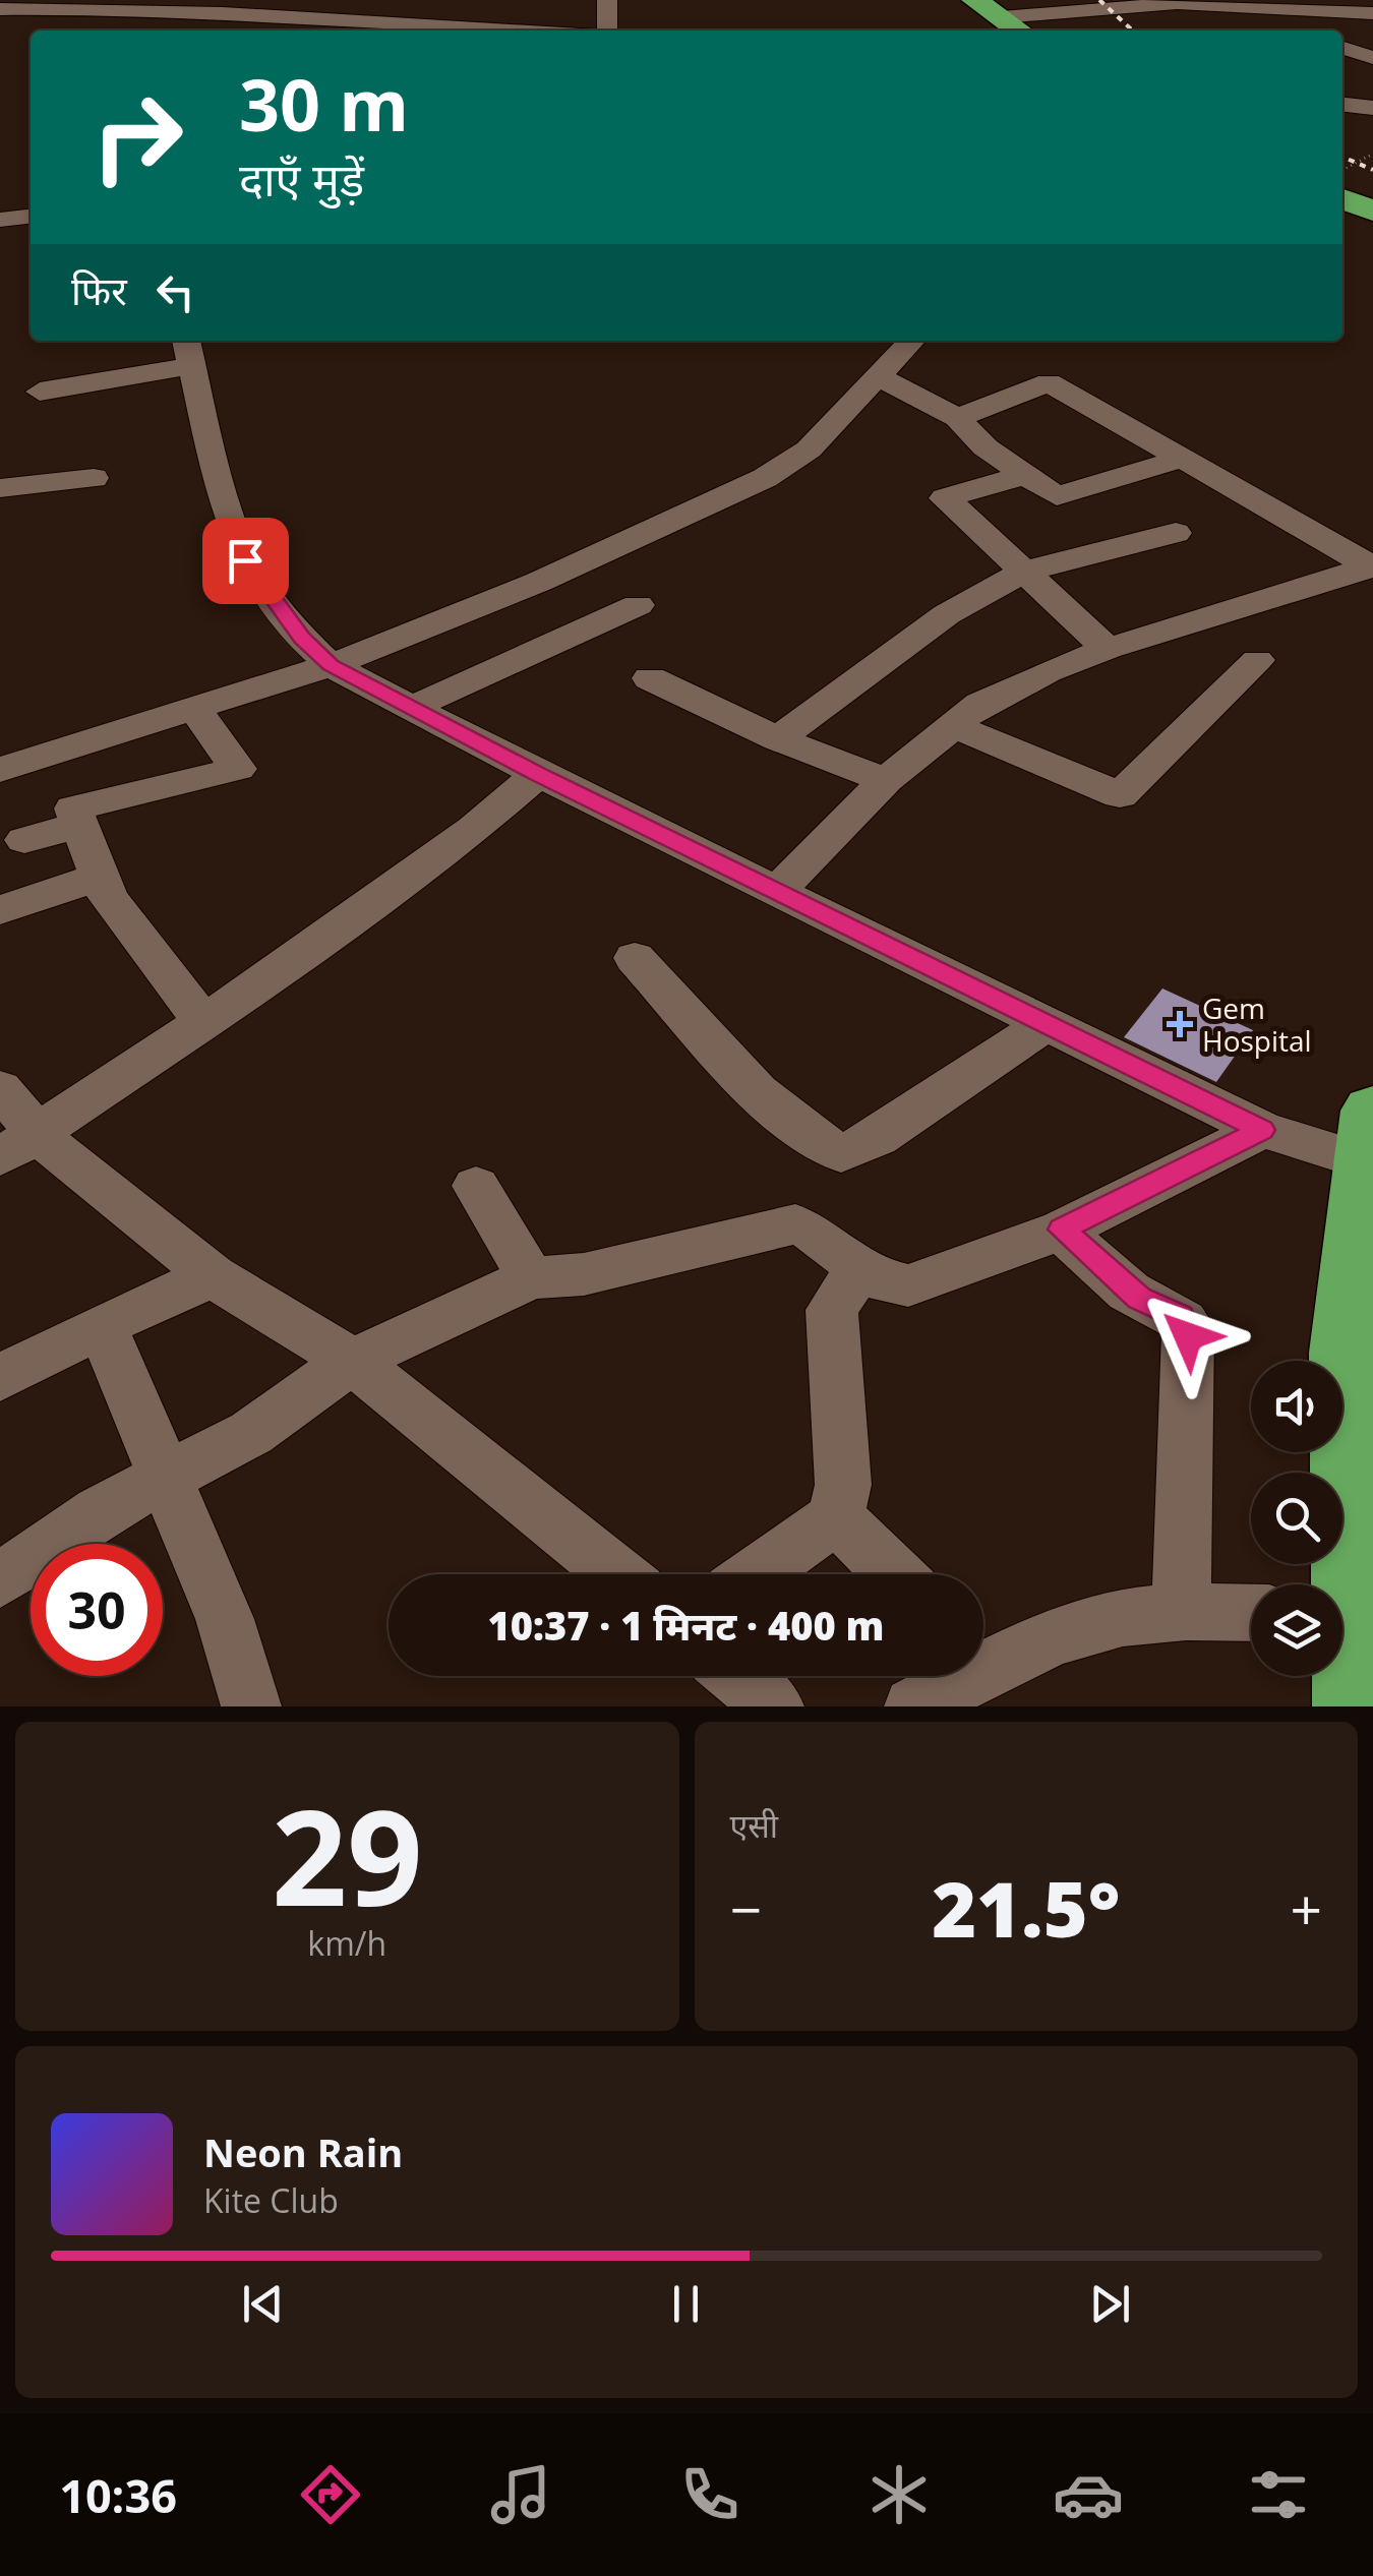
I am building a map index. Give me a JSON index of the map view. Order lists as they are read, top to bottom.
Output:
{
  "places": {
    "health": ["Gem Hospital"]
  },
  "page": {
    "turn": ["30 m", "दाएँ मुड़ें"],
    "then": "फिर",
    "limit": "30",
    "trip": "10:37 · 1 मिनट · 400 m",
    "tile": [
      ["29", "km/h"],
      "एसी"
    ],
    "heat": ["−", "21.5°", "+"],
    "song": ["Neon Rain", "Kite Club"],
    "tabs": "10:36"
  }
}
